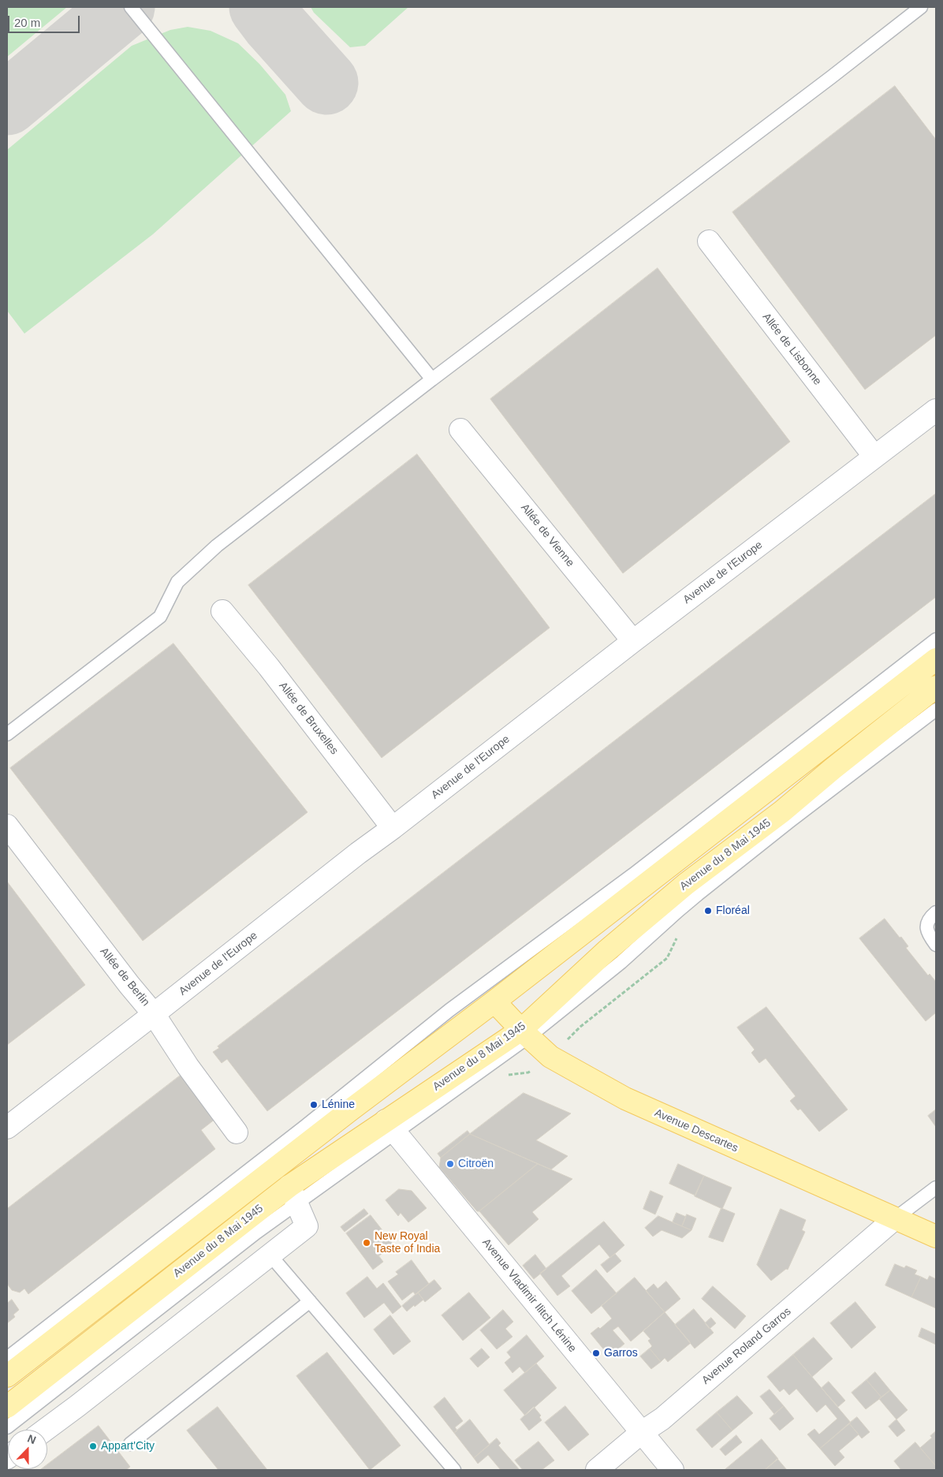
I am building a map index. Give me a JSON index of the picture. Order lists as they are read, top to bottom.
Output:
{
  "streets": {
    "main road": ["Avenue du 8 Mai 1945", "Avenue Descartes"],
    "street": [
      "Allée de Lisbonne",
      "Allée de Vienne",
      "Avenue de l'Europe",
      "Allée de Bruxelles",
      "Allée de Berlin",
      "Avenue Vladimir Ilitch Lénine",
      "Avenue Roland Garros"
    ]
  },
  "crossings": [
    ["Allée de Lisbonne", "Avenue de l'Europe"],
    ["Allée de Vienne", "Avenue de l'Europe"],
    ["Avenue de l'Europe", "Allée de Bruxelles"],
    ["Avenue de l'Europe", "Allée de Berlin"],
    ["Avenue du 8 Mai 1945", "Avenue Descartes"],
    ["Avenue du 8 Mai 1945", "Avenue Vladimir Ilitch Lénine"],
    ["Avenue Descartes", "Avenue Roland Garros"],
    ["Avenue Vladimir Ilitch Lénine", "Avenue Roland Garros"]
  ],
  "places": [
    "Floréal",
    "Lénine",
    "Citroën",
    "New Royal Taste of India",
    "Garros",
    "Appart'City"
  ],
  "scale_bar": "20 m",
  "north": "top"
}
